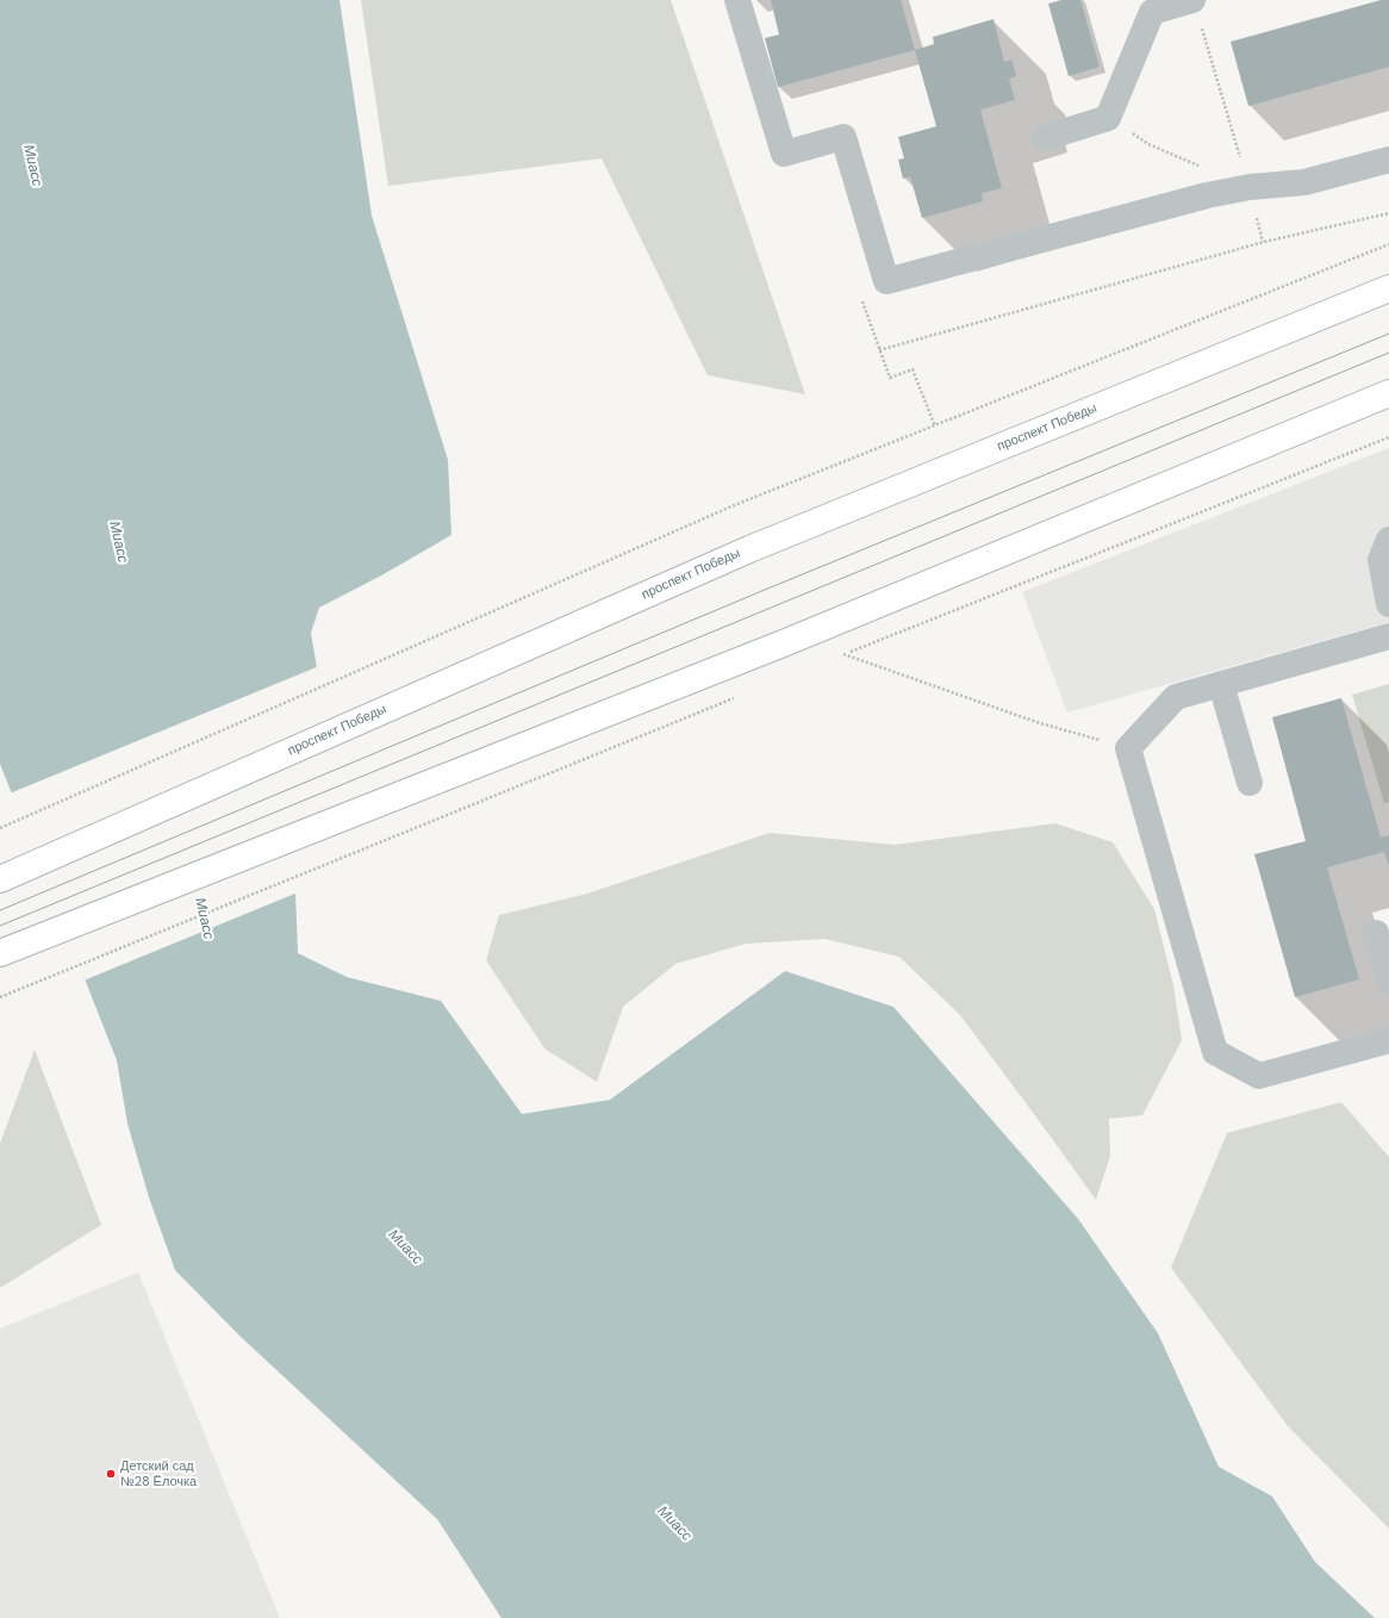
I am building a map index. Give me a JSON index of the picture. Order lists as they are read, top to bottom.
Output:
{
  "streets": {
    "main road": ["проспект Победы"]
  },
  "water": ["Миасс"],
  "places": ["Детский сад №28 Ёлочка"]
}
